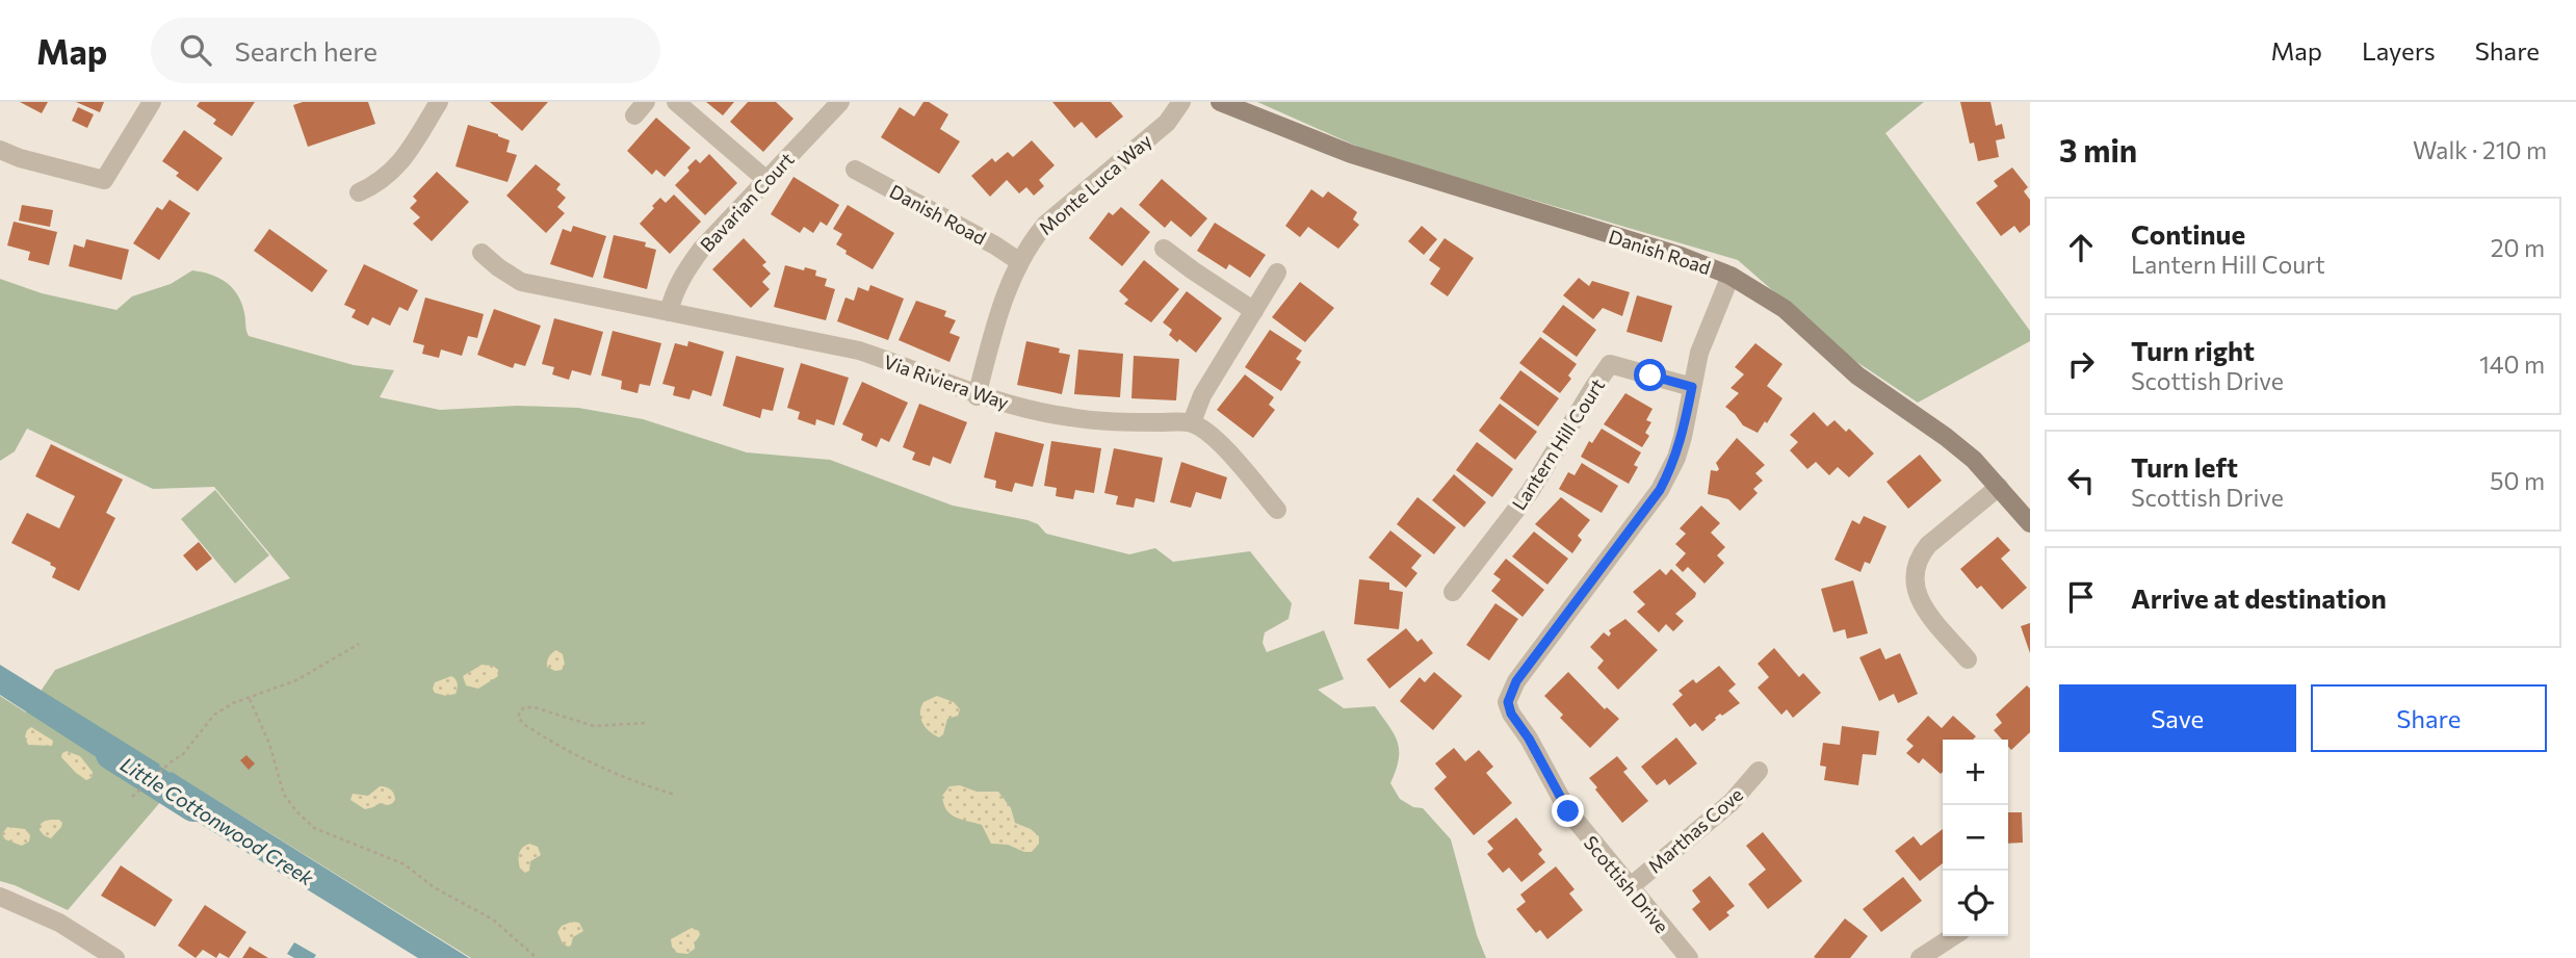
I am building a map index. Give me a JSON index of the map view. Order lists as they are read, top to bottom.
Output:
{
  "streets": {
    "street": [
      "Monte Luca Way",
      "Bavarian Court",
      "Danish Road",
      "Via Riviera Way",
      "Lantern Hill Court",
      "Marthas Cove",
      "Scottish Drive"
    ]
  },
  "crossings": [
    ["Monte Luca Way", "Danish Road"],
    ["Monte Luca Way", "Via Riviera Way"],
    ["Bavarian Court", "Via Riviera Way"],
    ["Danish Road", "Scottish Drive"],
    ["Lantern Hill Court", "Scottish Drive"],
    ["Marthas Cove", "Scottish Drive"]
  ],
  "water": ["Little Cottonwood Creek"],
  "page": {
    "header": "Map",
    "search": "Search here",
    "nav": ["Map", "Layers", "Share"],
    "heading": ["3 min", "Walk · 210 m"],
    "list": [
      ["Continue", "Lantern Hill Court", "20 m"],
      ["Turn right", "Scottish Drive", "140 m"],
      ["Turn left", "Scottish Drive", "50 m"],
      "Arrive at destination"
    ],
    "buttons": ["Save", "Share"],
    "map_buttons": ["+", "−"]
  }
}
